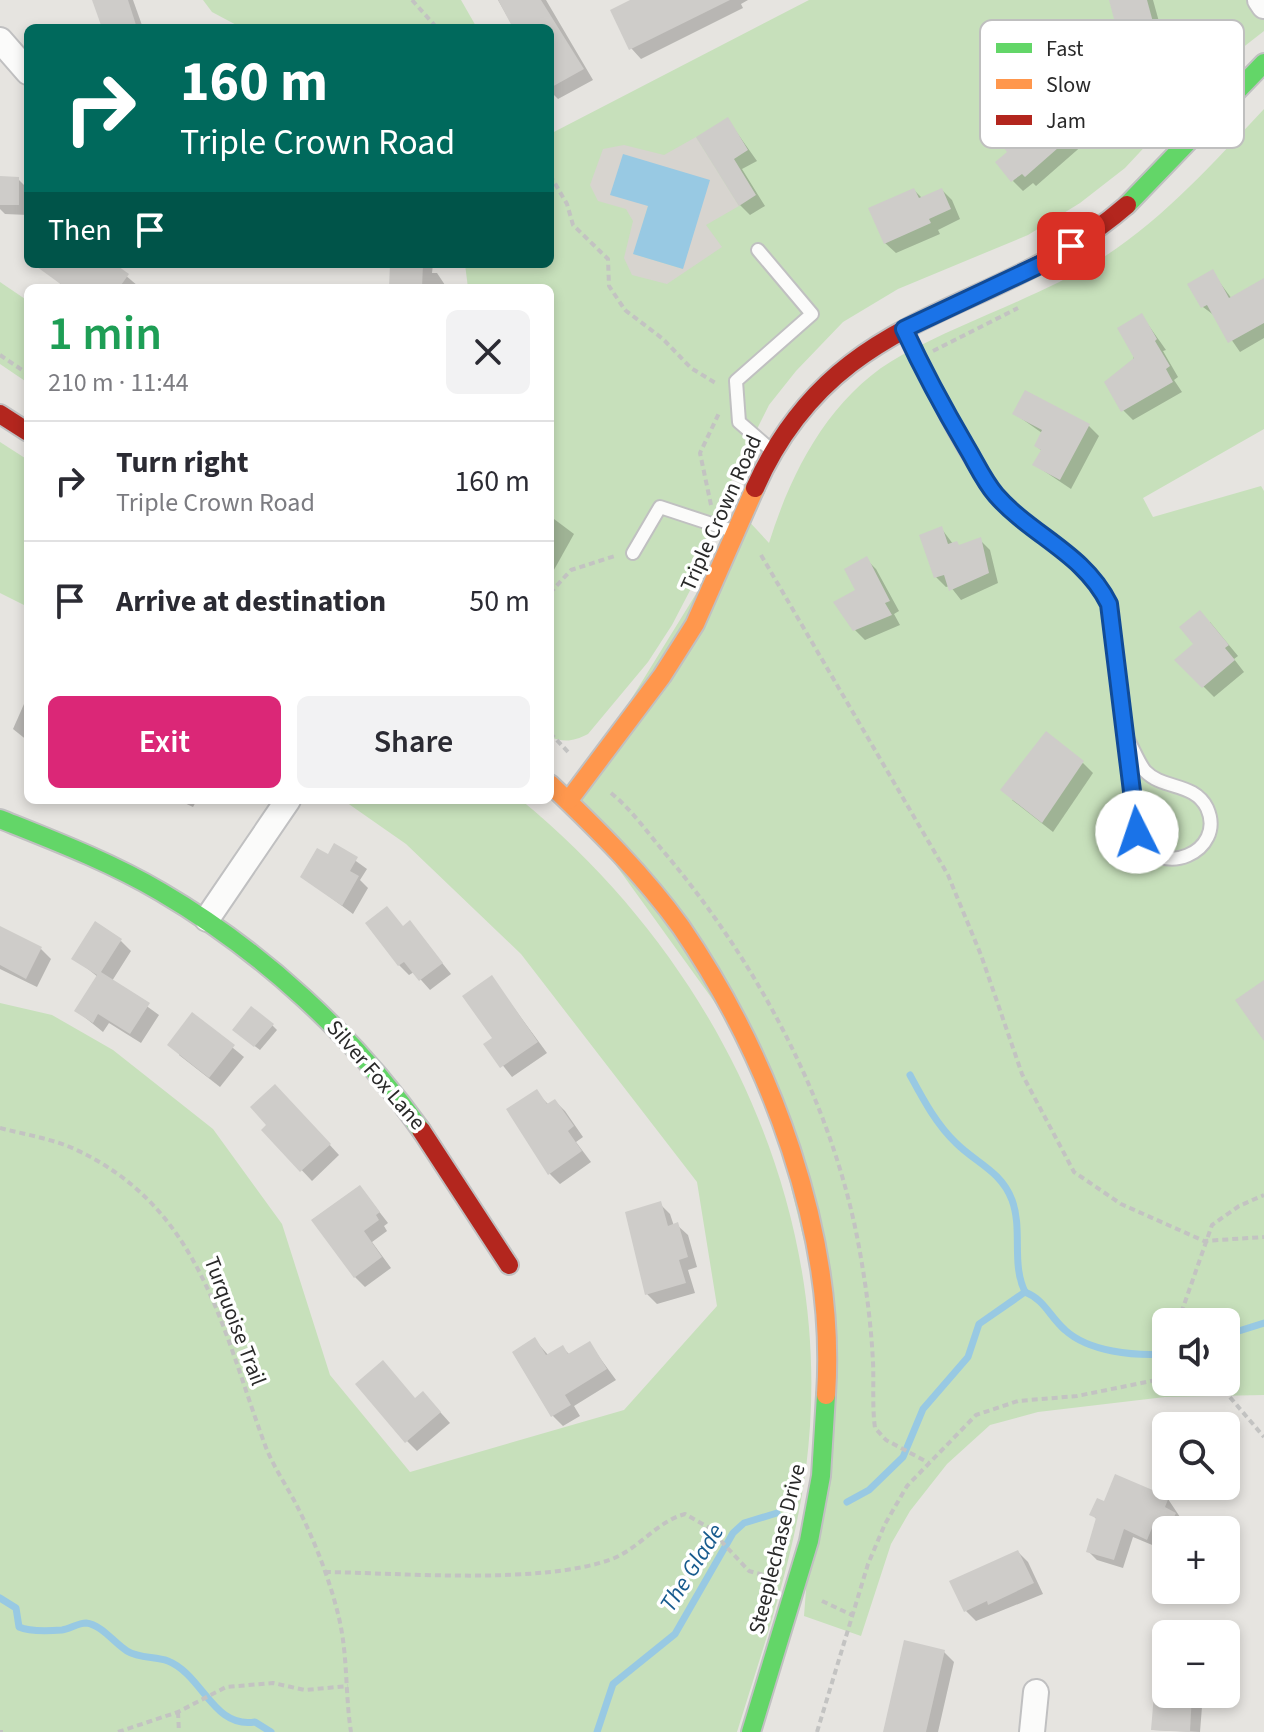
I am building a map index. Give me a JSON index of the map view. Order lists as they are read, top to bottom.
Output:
{
  "streets": {
    "street": ["Triple Crown Road", "Silver Fox Lane", "Steeplechase Drive"],
    "path": ["Turquoise Trail"]
  },
  "crossings": [
    ["Triple Crown Road", "Steeplechase Drive"]
  ],
  "water": ["The Glade"],
  "legend": ["Fast", "Slow", "Jam"],
  "page": {
    "turn": ["160 m", "Triple Crown Road"],
    "then": "Then",
    "heading": ["1 min", "210 m · 11:44"],
    "list": [
      {
        "name": "Turn right",
        "note": "Triple Crown Road",
        "value": "160 m"
      },
      {
        "name": "Arrive at destination",
        "value": "50 m"
      }
    ],
    "buttons": ["Exit", "Share"],
    "map_buttons": ["+", "−"]
  }
}
